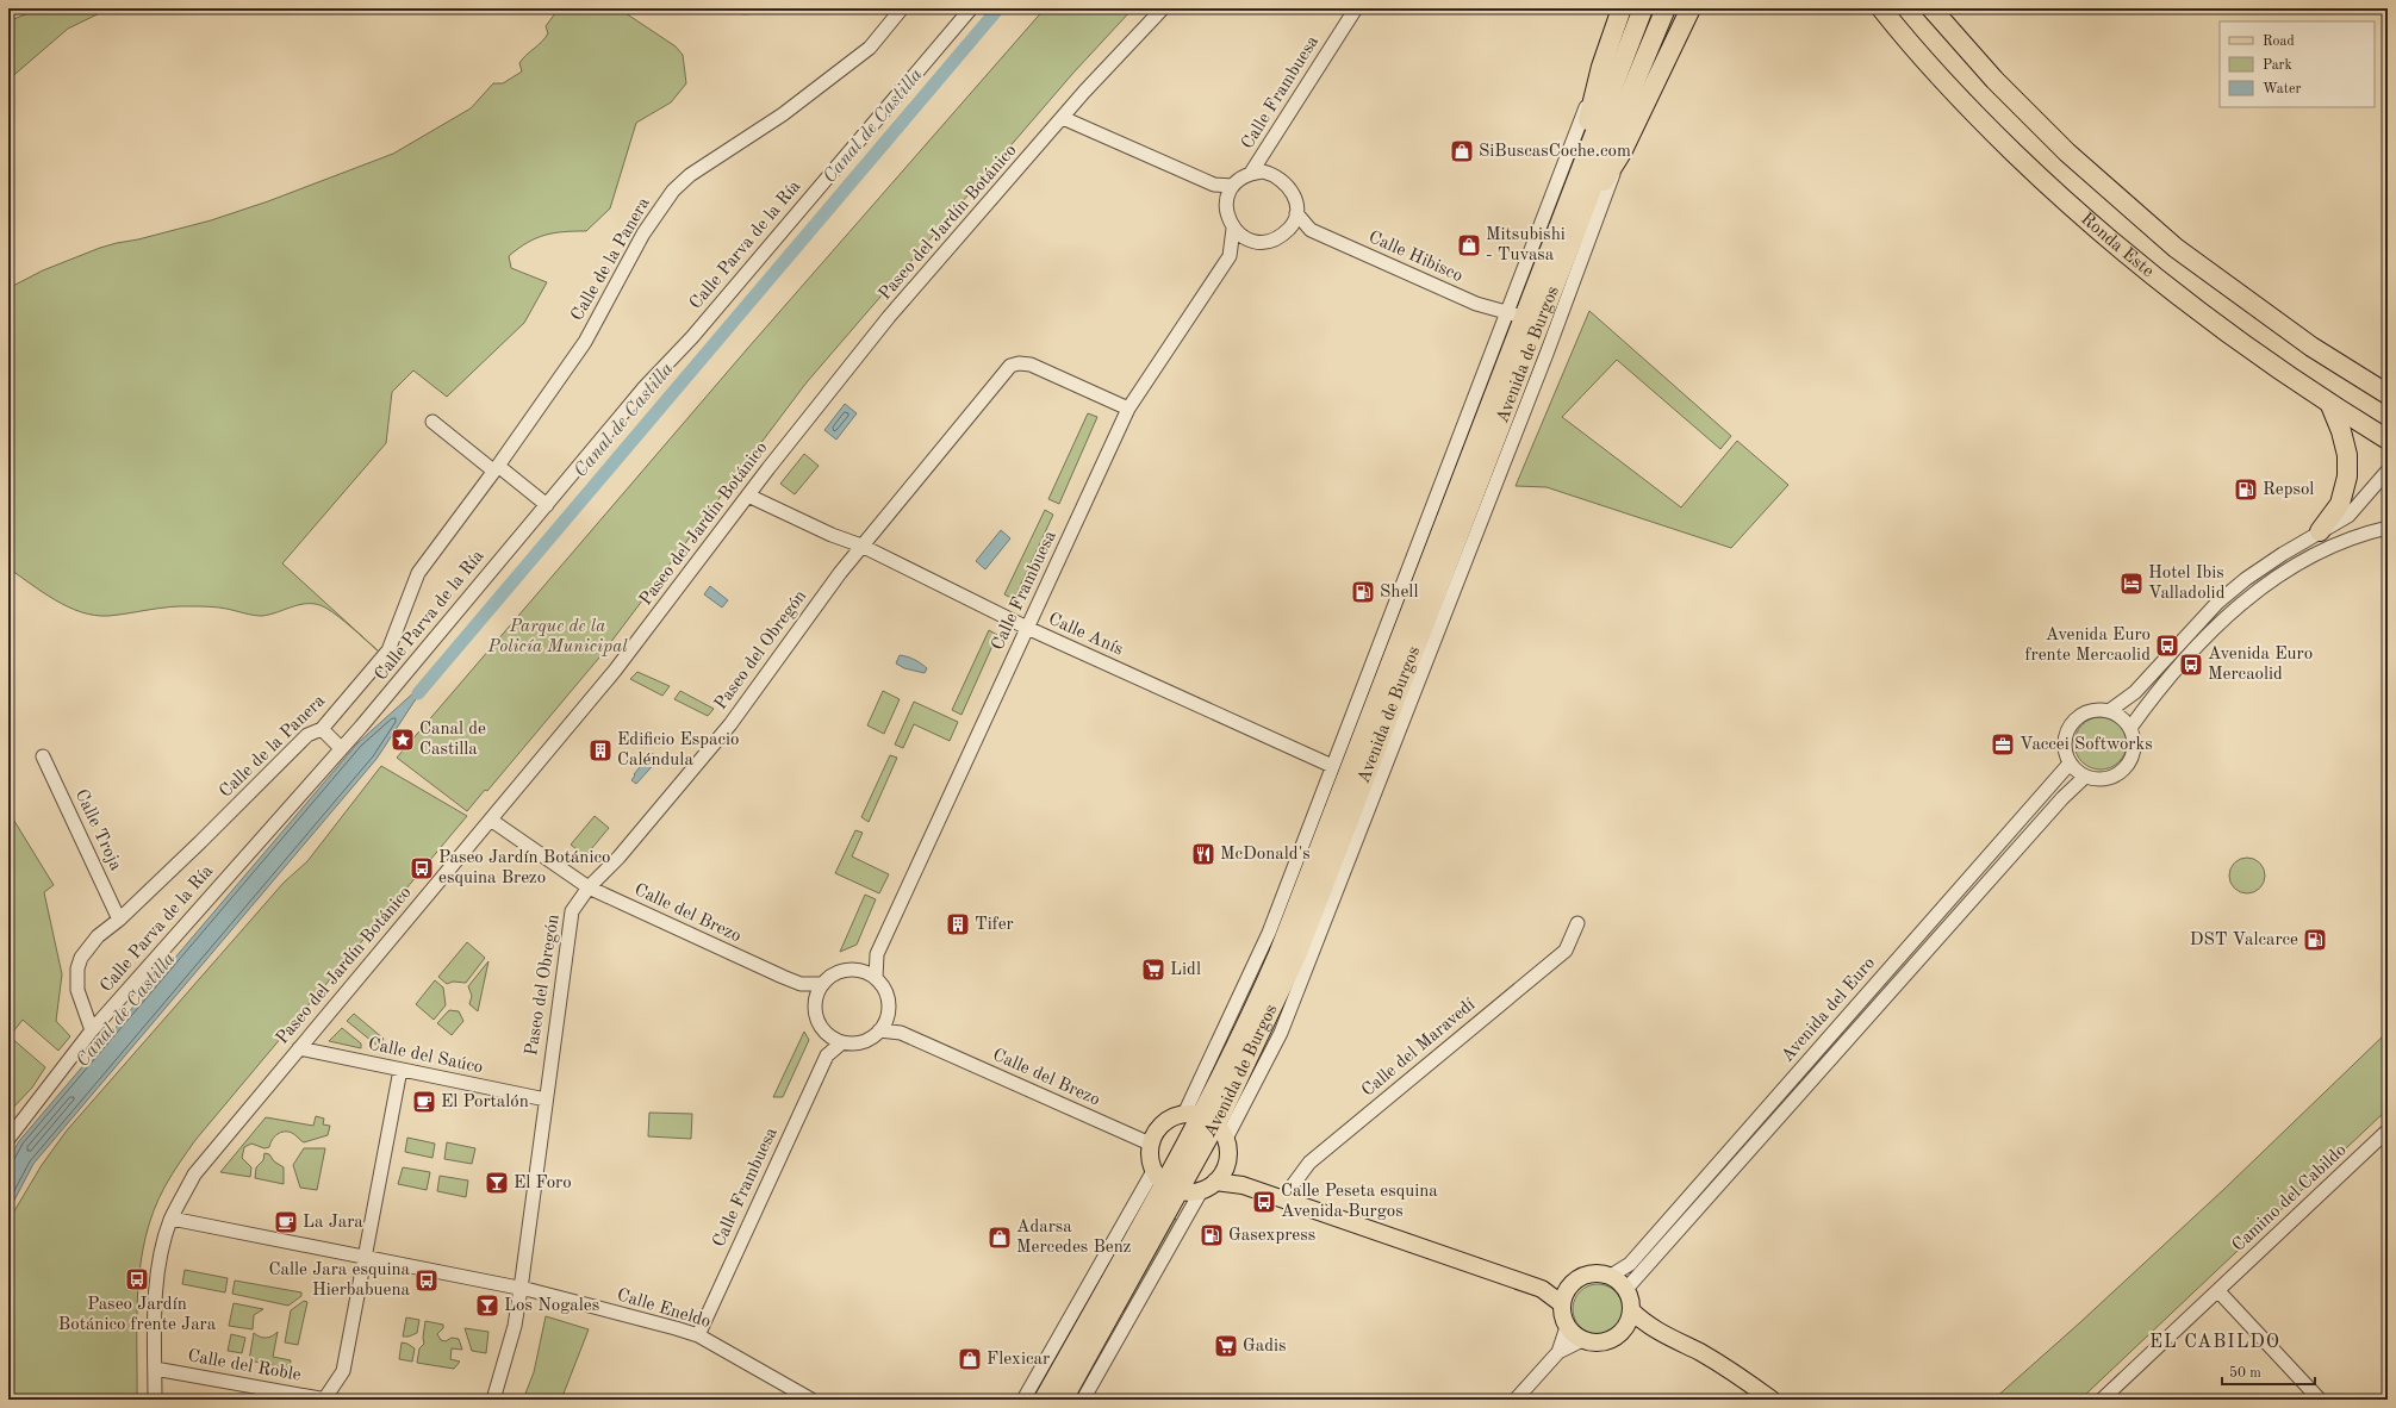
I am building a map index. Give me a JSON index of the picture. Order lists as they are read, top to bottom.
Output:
{
  "streets": {
    "highway": ["Ronda Este", "Avenida de Burgos"],
    "street": [
      "Calle Frambuesa",
      "Paseo del Jardín Botánico",
      "Calle Parva de la Ría",
      "Calle Hibisco",
      "Calle de la Panera",
      "Calle Anís",
      "Paseo del Obregón",
      "Calle Troja",
      "Calle del Brezo",
      "Avenida del Euro",
      "Calle del Maravedí",
      "Calle del Saúco",
      "Camino del Cabildo",
      "Calle Eneldo",
      "Calle del Roble"
    ]
  },
  "crossings": [
    ["Calle Frambuesa", "Calle Hibisco"],
    ["Calle Frambuesa", "Calle Anís"],
    ["Calle Frambuesa", "Paseo del Obregón"],
    ["Calle Frambuesa", "Calle del Brezo"],
    ["Calle Frambuesa", "Calle Eneldo"],
    ["Paseo del Jardín Botánico", "Calle Anís"],
    ["Paseo del Jardín Botánico", "Calle del Brezo"],
    ["Paseo del Jardín Botánico", "Calle del Saúco"],
    ["Paseo del Jardín Botánico", "Calle Eneldo"],
    ["Paseo del Jardín Botánico", "Calle del Roble"],
    ["Calle Parva de la Ría", "Calle de la Panera"],
    ["Calle Hibisco", "Avenida de Burgos"],
    ["Calle de la Panera", "Calle Troja"],
    ["Avenida de Burgos", "Calle Anís"],
    ["Calle Anís", "Paseo del Obregón"],
    ["Paseo del Obregón", "Calle del Brezo"],
    ["Paseo del Obregón", "Calle del Saúco"],
    ["Paseo del Obregón", "Calle Eneldo"]
  ],
  "districts": ["EL CABILDO"],
  "water": ["Canal de Castilla"],
  "parks": ["Parque de la Policía Municipal"],
  "places": {
    "shop": [
      "SiBuscasCoche.com",
      "Mitsubishi - Tuvasa",
      "Adarsa Mercedes Benz",
      "Flexicar"
    ],
    "fuel station": [
      "Repsol",
      "Shell",
      "DST Valcarce",
      "Gasexpress"
    ],
    "hotel": ["Hotel Ibis Valladolid"],
    "bus stop": [
      "Avenida Euro frente Mercaolid",
      "Avenida Euro Mercaolid",
      "Paseo Jardín Botánico esquina Brezo",
      "Calle Peseta esquina Avenida Burgos",
      "Paseo Jardín Botánico frente Jara",
      "Calle Jara esquina Hierbabuena"
    ],
    "place": ["Canal de Castilla"],
    "office": ["Vaccei Softworks"],
    "building": ["Edificio Espacio Caléndula", "Tifer"],
    "restaurant": ["McDonald's"],
    "supermarket": ["Lidl", "Gadis"],
    "cafe": ["El Portalón", "La Jara"],
    "bar": ["El Foro", "Los Nogales"]
  },
  "legend": ["Road", "Park", "Water"],
  "scale_bar": "50 m"
}
